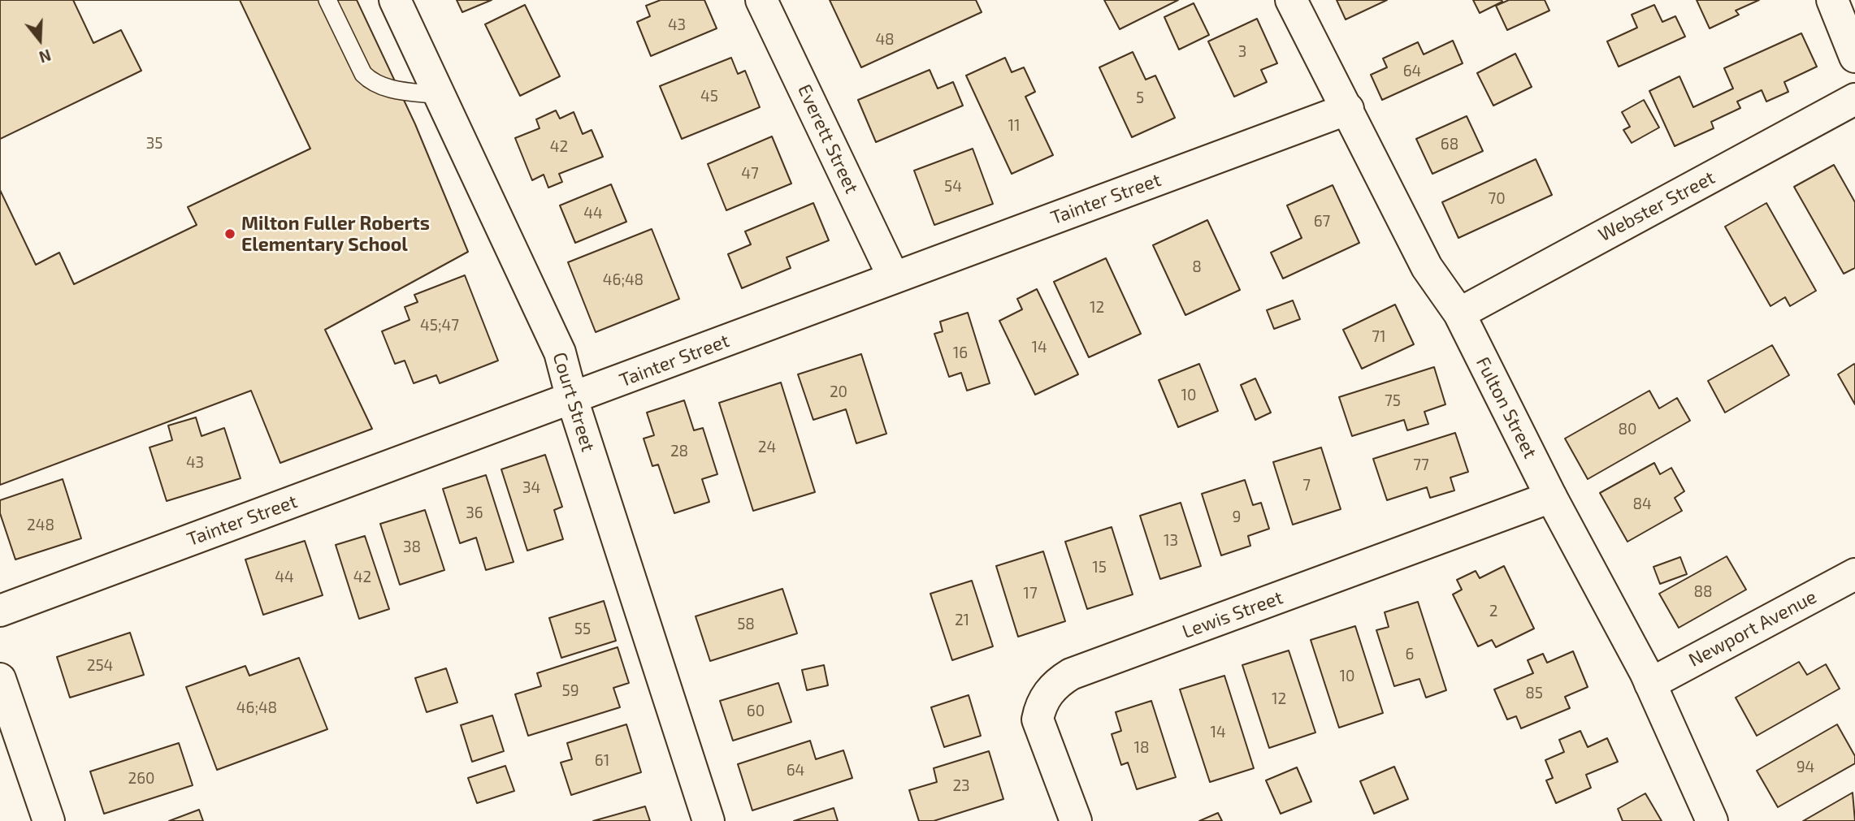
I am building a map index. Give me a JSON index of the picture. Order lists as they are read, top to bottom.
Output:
{
  "streets": {
    "street": [
      "Everett Street",
      "Tainter Street",
      "Webster Street",
      "Court Street",
      "Fulton Street",
      "Lewis Street",
      "Newport Avenue"
    ]
  },
  "crossings": [
    ["Everett Street", "Tainter Street"],
    ["Tainter Street", "Court Street"],
    ["Tainter Street", "Fulton Street"],
    ["Webster Street", "Fulton Street"],
    ["Fulton Street", "Lewis Street"],
    ["Fulton Street", "Newport Avenue"]
  ],
  "places": ["Milton Fuller Roberts Elementary School"],
  "house_numbers": [
    "43",
    "48",
    "3",
    "64",
    "45",
    "5",
    "11",
    "35",
    "68",
    "42",
    "47",
    "54",
    "70",
    "44",
    "67",
    "8",
    "46;48",
    "12",
    "45;47",
    "71",
    "14",
    "16",
    "20",
    "10",
    "75",
    "80",
    "24",
    "28",
    "43",
    "77",
    "7",
    "34",
    "84",
    "36",
    "9",
    "248",
    "13",
    "38",
    "15",
    "44",
    "42",
    "88",
    "17",
    "2",
    "21",
    "58",
    "55",
    "6",
    "254",
    "10",
    "59",
    "85",
    "12",
    "46;48",
    "60",
    "14",
    "18",
    "61",
    "94",
    "64",
    "260",
    "23"
  ],
  "north": "bottom"
}
